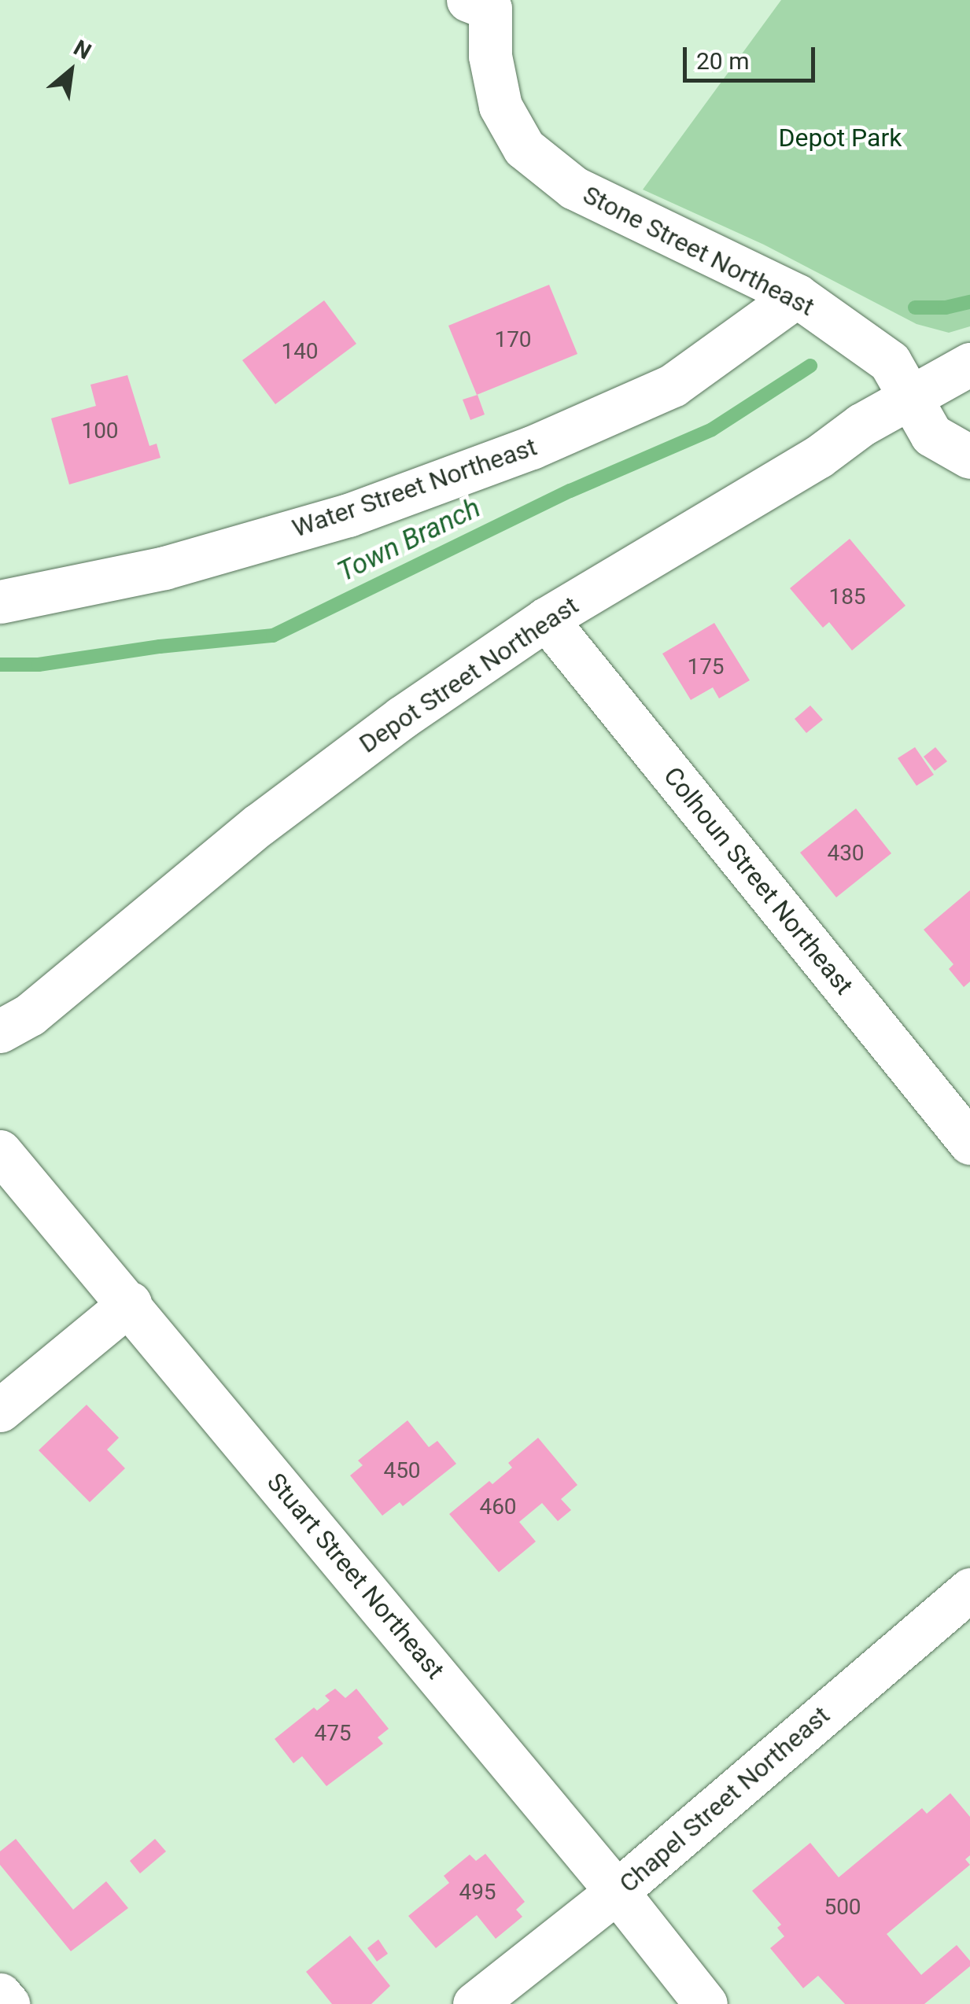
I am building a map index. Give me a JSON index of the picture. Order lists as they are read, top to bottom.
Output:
{
  "streets": {
    "street": [
      "Stone Street Northeast",
      "Water Street Northeast",
      "Depot Street Northeast",
      "Colhoun Street Northeast",
      "Stuart Street Northeast",
      "Chapel Street Northeast"
    ]
  },
  "crossings": [
    ["Stone Street Northeast", "Water Street Northeast"],
    ["Stone Street Northeast", "Depot Street Northeast"],
    ["Depot Street Northeast", "Colhoun Street Northeast"],
    ["Stuart Street Northeast", "Chapel Street Northeast"]
  ],
  "water": ["Town Branch"],
  "parks": ["Depot Park"],
  "house_numbers": [
    "170",
    "140",
    "100",
    "185",
    "175",
    "430",
    "450",
    "460",
    "475",
    "495",
    "500"
  ],
  "scale_bar": "20 m",
  "north": "top right"
}
